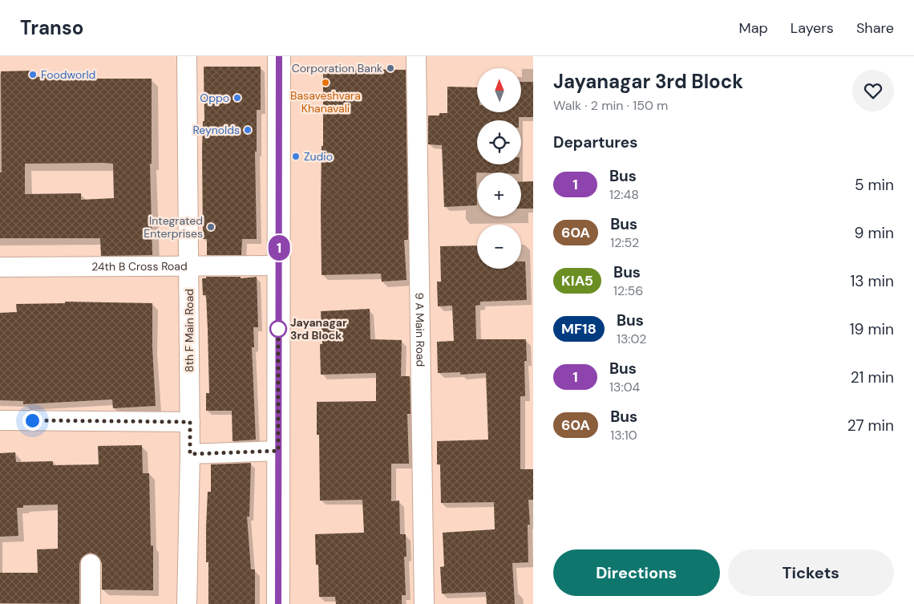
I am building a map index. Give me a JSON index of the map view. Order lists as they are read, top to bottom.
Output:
{
  "streets": {
    "street": ["24th B Cross Road", "8th F Main Road", "9 A Main Road"]
  },
  "crossings": [
    ["24th B Cross Road", "8th F Main Road"]
  ],
  "places": [
    "Corporation Bank",
    "Foodworld",
    "Basaveshvara Khanavali",
    "Oppo",
    "Reynolds",
    "Zudio",
    "Integrated Enterprises",
    "Jayanagar 3rd Block"
  ],
  "lines": ["bus line 1"],
  "north": "top",
  "page": {
    "header": "Transo",
    "nav": ["Map", "Layers", "Share"],
    "on_map": "1",
    "heading": [
      ["Jayanagar 3rd Block", "Walk · 2 min · 150 m"],
      "Departures"
    ],
    "map_buttons": ["+", "−"],
    "list": [
      {
        "mark": "1",
        "name": "Bus",
        "note": "12:48",
        "value": "5 min"
      },
      {
        "mark": "60A",
        "name": "Bus",
        "note": "12:52",
        "value": "9 min"
      },
      {
        "mark": "KIA5",
        "name": "Bus",
        "note": "12:56",
        "value": "13 min"
      },
      {
        "mark": "MF18",
        "name": "Bus",
        "note": "13:02",
        "value": "19 min"
      },
      {
        "mark": "1",
        "name": "Bus",
        "note": "13:04",
        "value": "21 min"
      },
      {
        "mark": "60A",
        "name": "Bus",
        "note": "13:10",
        "value": "27 min"
      }
    ],
    "buttons": ["Directions", "Tickets"]
  }
}
